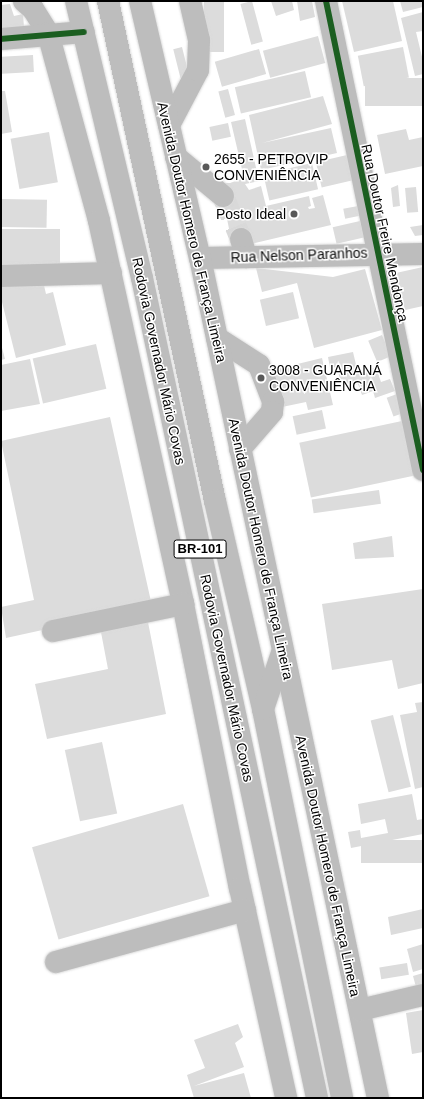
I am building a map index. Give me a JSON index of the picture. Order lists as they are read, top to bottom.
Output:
{
  "streets": {
    "main road": [
      "Avenida Doutor Homero de França Limeira",
      "Rua Doutor Freire Mendonça",
      "Rua Nelson Paranhos",
      "Rodovia Governador Mário Covas",
      "BR-101"
    ]
  },
  "crossings": [
    ["Avenida Doutor Homero de França Limeira", "Rua Nelson Paranhos"],
    ["Rua Doutor Freire Mendonça", "Rua Nelson Paranhos"]
  ],
  "places": ["2655 - PETROVIP CONVENIÊNCIA", "Posto Ideal", "3008 - GUARANÁ CONVENIÊNCIA"]
}
